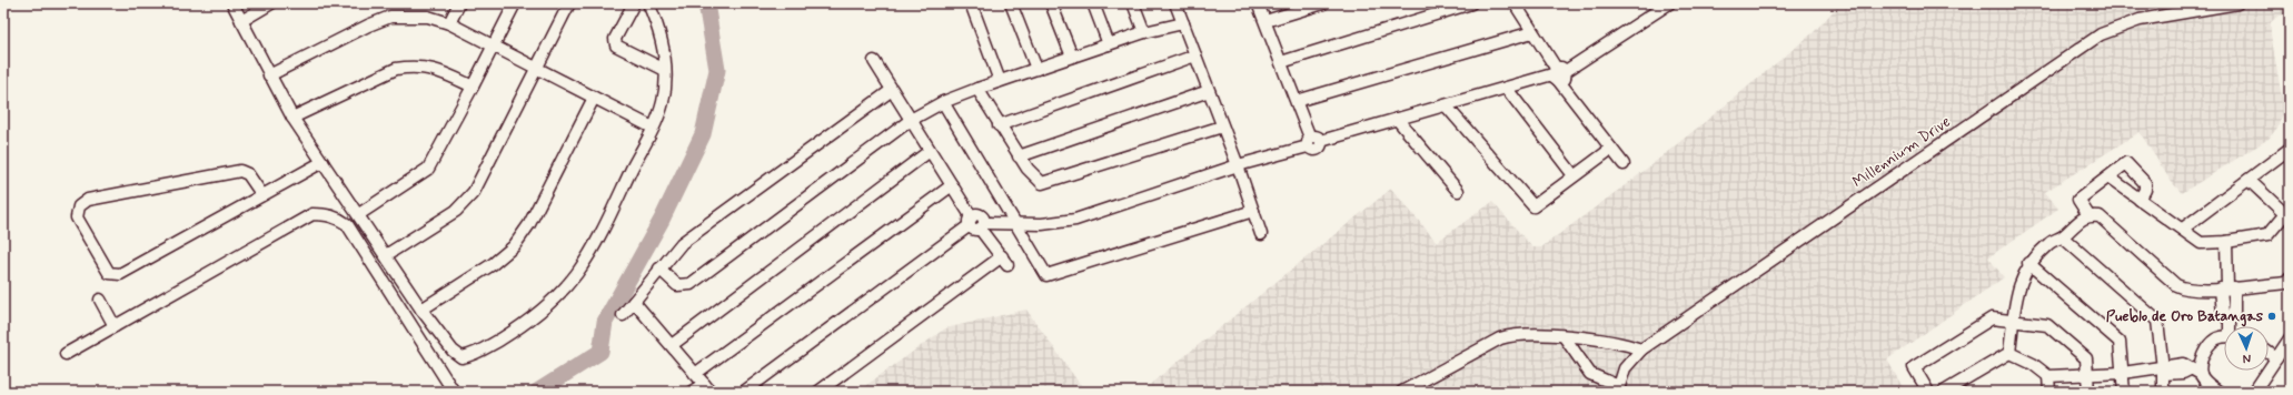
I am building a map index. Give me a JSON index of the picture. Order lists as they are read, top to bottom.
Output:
{
  "streets": {
    "street": ["Millennium Drive"]
  },
  "places": ["Pueblo de Oro Batangas"],
  "north": "bottom"
}
